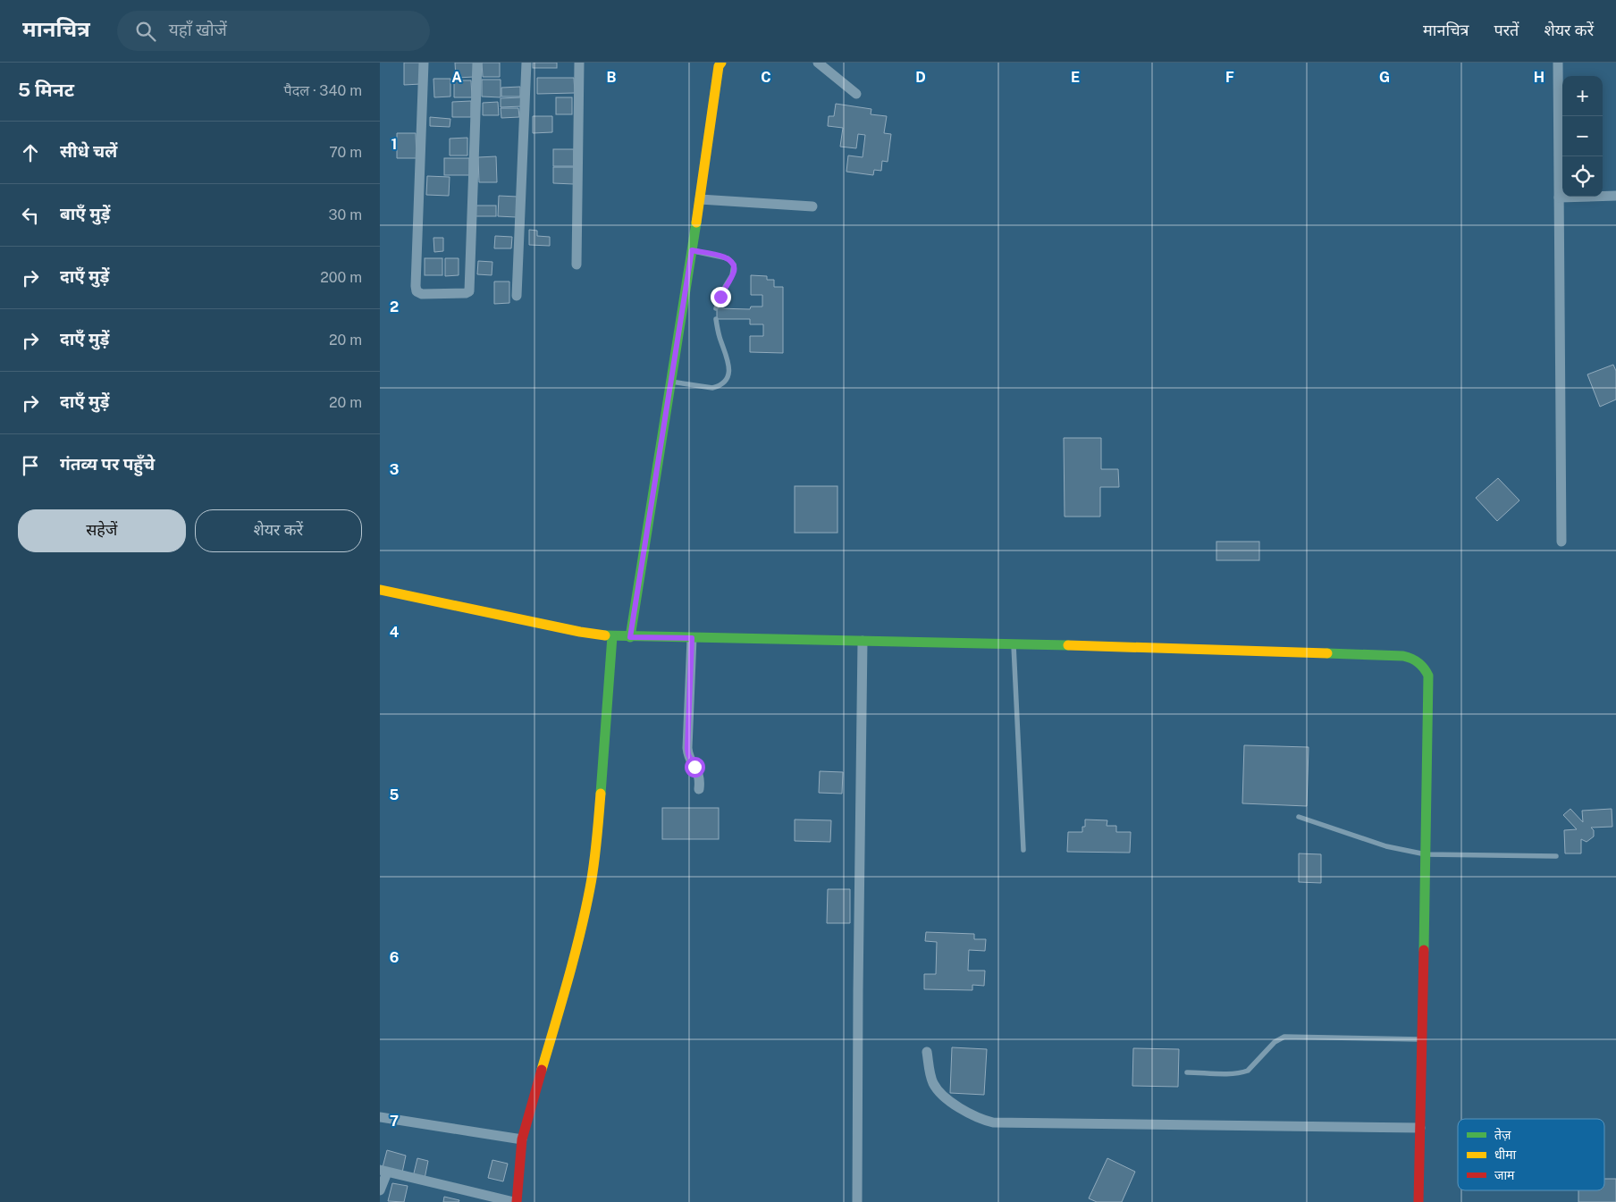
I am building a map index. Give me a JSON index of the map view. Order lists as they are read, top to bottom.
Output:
{
  "legend": ["तेज़", "धीमा", "जाम"],
  "page": {
    "header": "मानचित्र",
    "search": "यहाँ खोजें",
    "nav": ["मानचित्र", "परतें", "शेयर करें"],
    "heading": ["5 मिनट", "पैदल · 340 m"],
    "map_buttons": ["+", "−"],
    "list": [
      ["सीधे चलें", "70 m"],
      ["बाएँ मुड़ें", "30 m"],
      ["दाएँ मुड़ें", "200 m"],
      ["दाएँ मुड़ें", "20 m"],
      ["दाएँ मुड़ें", "20 m"],
      "गंतव्य पर पहुँचे"
    ],
    "buttons": ["सहेजें", "शेयर करें"]
  },
  "grid": {
    "columns": [
      "A",
      "B",
      "C",
      "D",
      "E",
      "F",
      "G",
      "H"
    ],
    "rows": [
      "1",
      "2",
      "3",
      "4",
      "5",
      "6",
      "7"
    ]
  }
}
